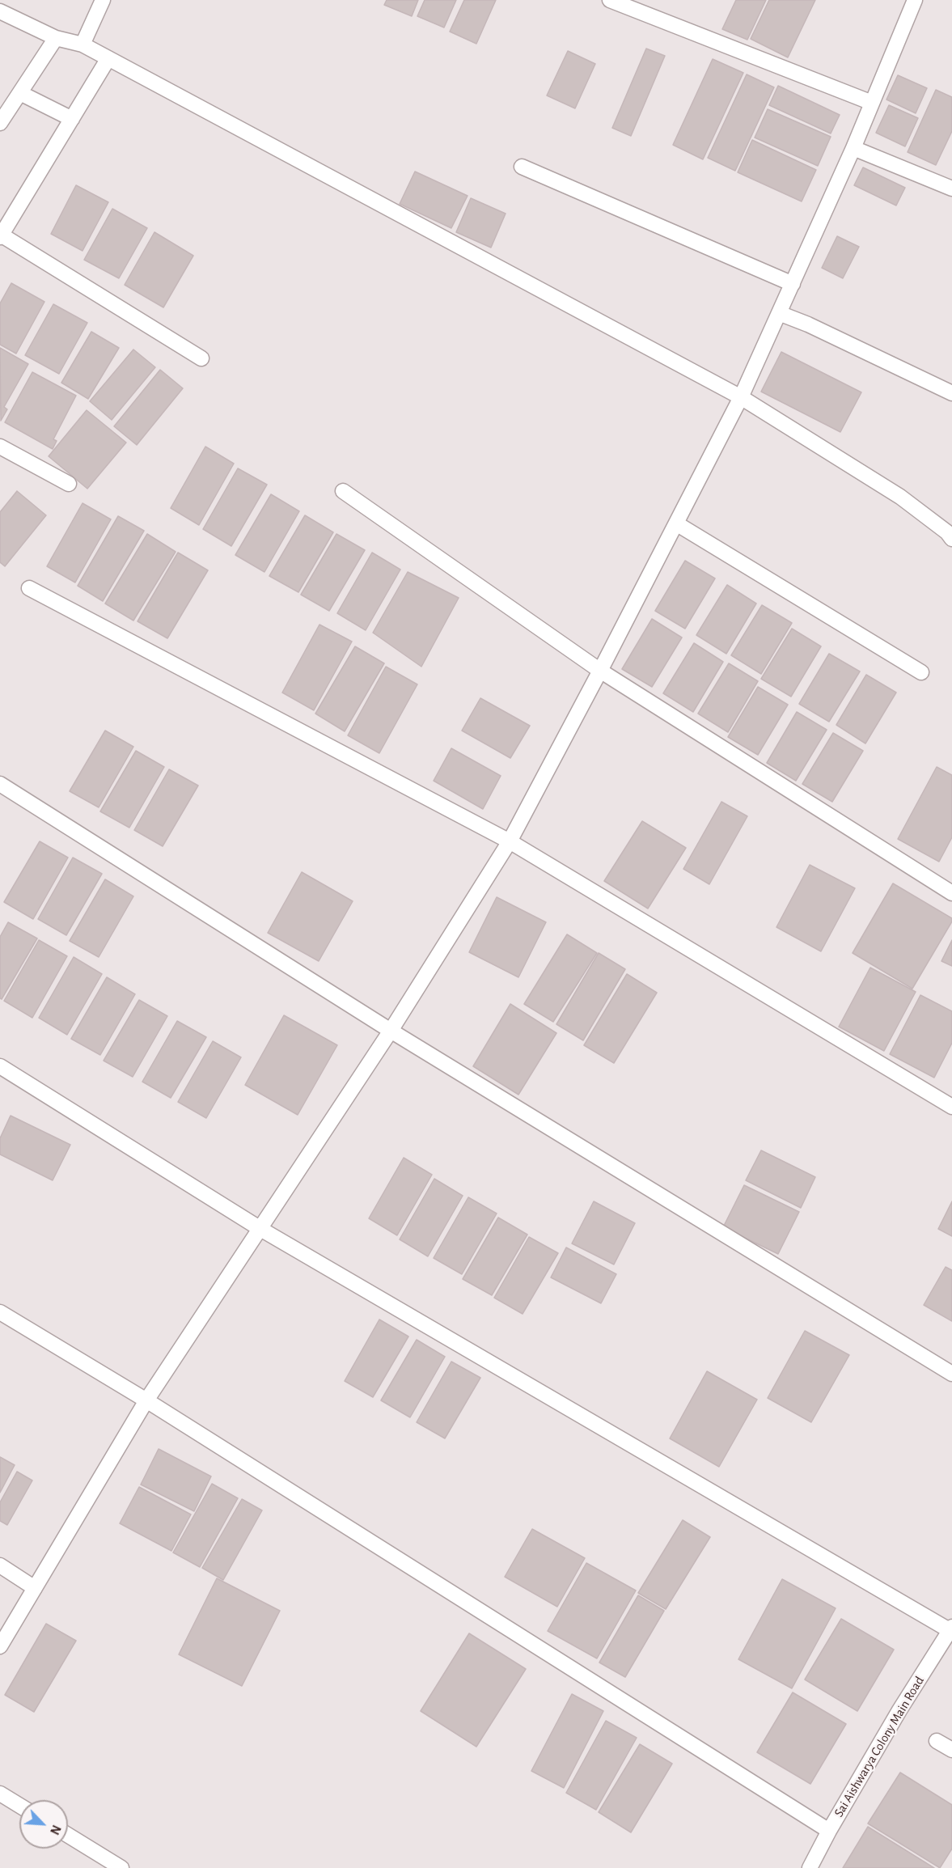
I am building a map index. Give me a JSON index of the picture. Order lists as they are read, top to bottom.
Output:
{
  "streets": {
    "street": ["Sai Aishwarya Colony Main Road"]
  },
  "north": "bottom right"
}
